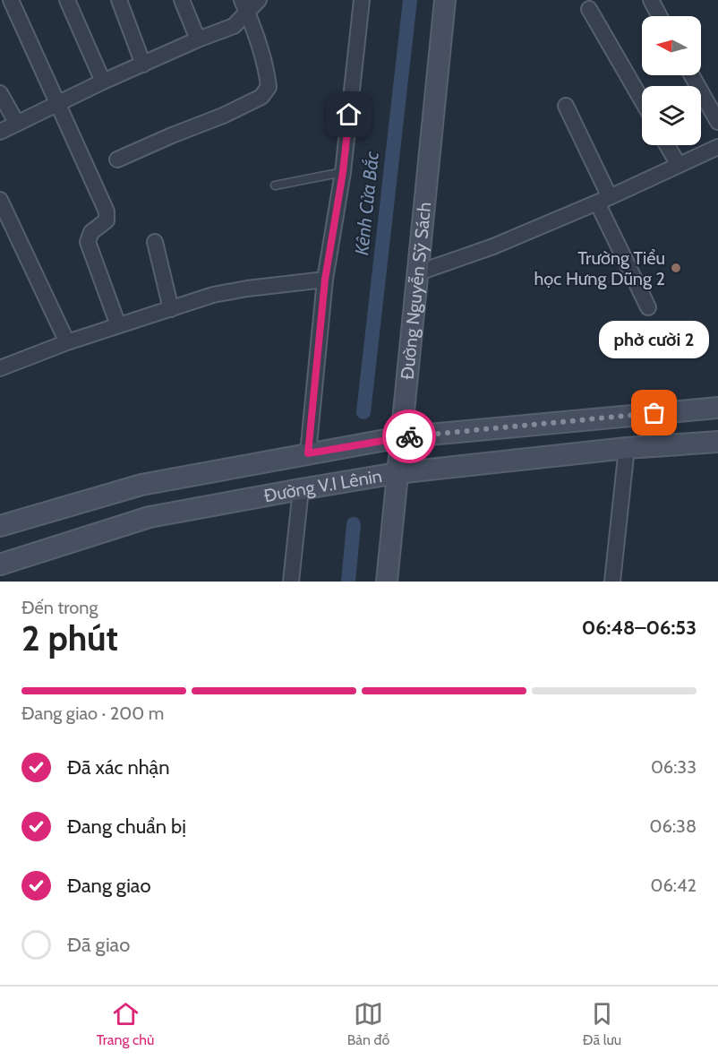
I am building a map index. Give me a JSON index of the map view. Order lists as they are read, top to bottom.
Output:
{
  "streets": {
    "main road": ["Đường Nguyễn Sỹ Sách", "Đường V.I Lênin"]
  },
  "crossings": [
    ["Đường Nguyễn Sỹ Sách", "Đường V.I Lênin"]
  ],
  "water": ["Kênh Cửa Bắc"],
  "places": ["Trường Tiểu học Hưng Dũng 2", "phở cười 2"],
  "north": "left",
  "page": {
    "bubble": "phở cười 2",
    "heading": ["2 phút", "Đến trong", "06:48–06:53"],
    "bar": "Đang giao · 200 m",
    "list": [
      ["Đã xác nhận", "06:33"],
      ["Đang chuẩn bị", "06:38"],
      ["Đang giao", "06:42"],
      "Đã giao"
    ],
    "tabs": ["Trang chủ", "Bản đồ", "Đã lưu"]
  }
}
